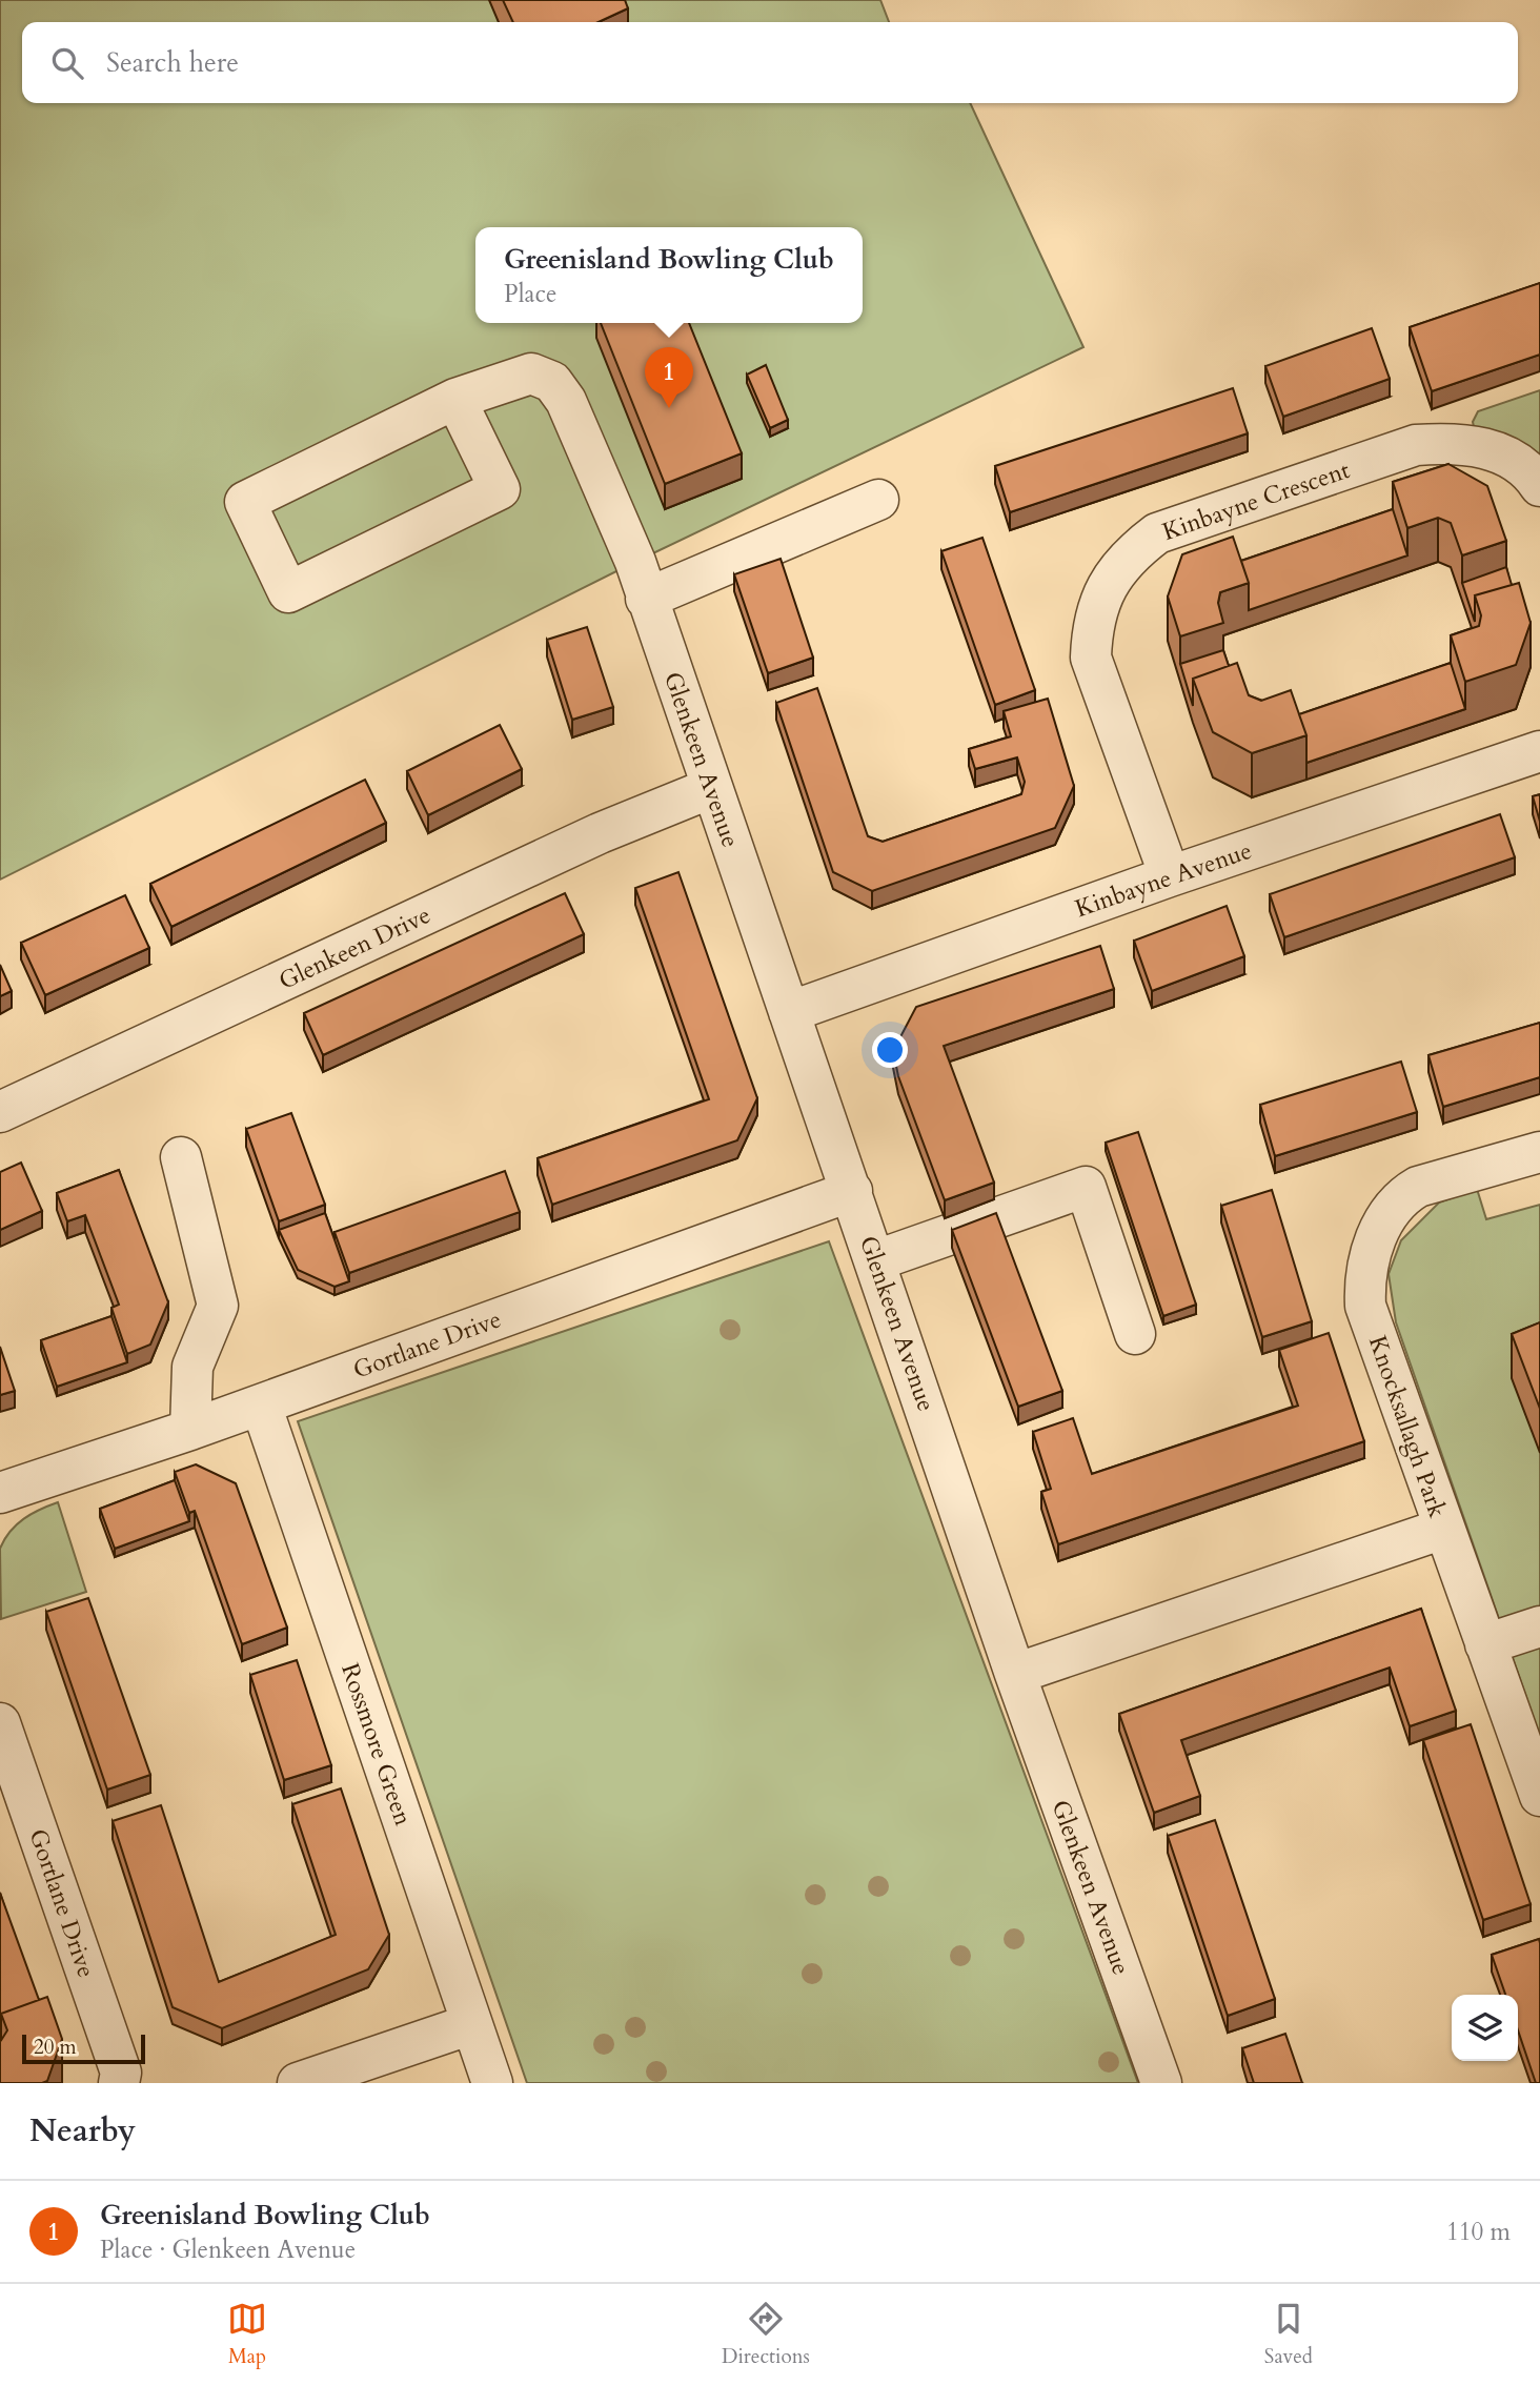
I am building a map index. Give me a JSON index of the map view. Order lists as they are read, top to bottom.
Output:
{
  "streets": {
    "street": [
      "Kinbayne Crescent",
      "Glenkeen Avenue",
      "Kinbayne Avenue",
      "Glenkeen Drive",
      "Gortlane Drive",
      "Knocksallagh Park",
      "Rossmore Green"
    ]
  },
  "crossings": [
    ["Kinbayne Crescent", "Kinbayne Avenue"],
    ["Glenkeen Avenue", "Kinbayne Avenue"],
    ["Glenkeen Avenue", "Glenkeen Drive"],
    ["Glenkeen Avenue", "Gortlane Drive"],
    ["Gortlane Drive", "Rossmore Green"]
  ],
  "scale_bar": "20 m",
  "page": {
    "search": "Search here",
    "popup": ["Greenisland Bowling Club", "Place"],
    "pins": "1",
    "scale": "20 m",
    "heading": "Nearby",
    "list": [
      {
        "mark": "1",
        "name": "Greenisland Bowling Club",
        "note": "Place · Glenkeen Avenue",
        "value": "110 m"
      }
    ],
    "nav": ["Map", "Directions", "Saved"]
  }
}
